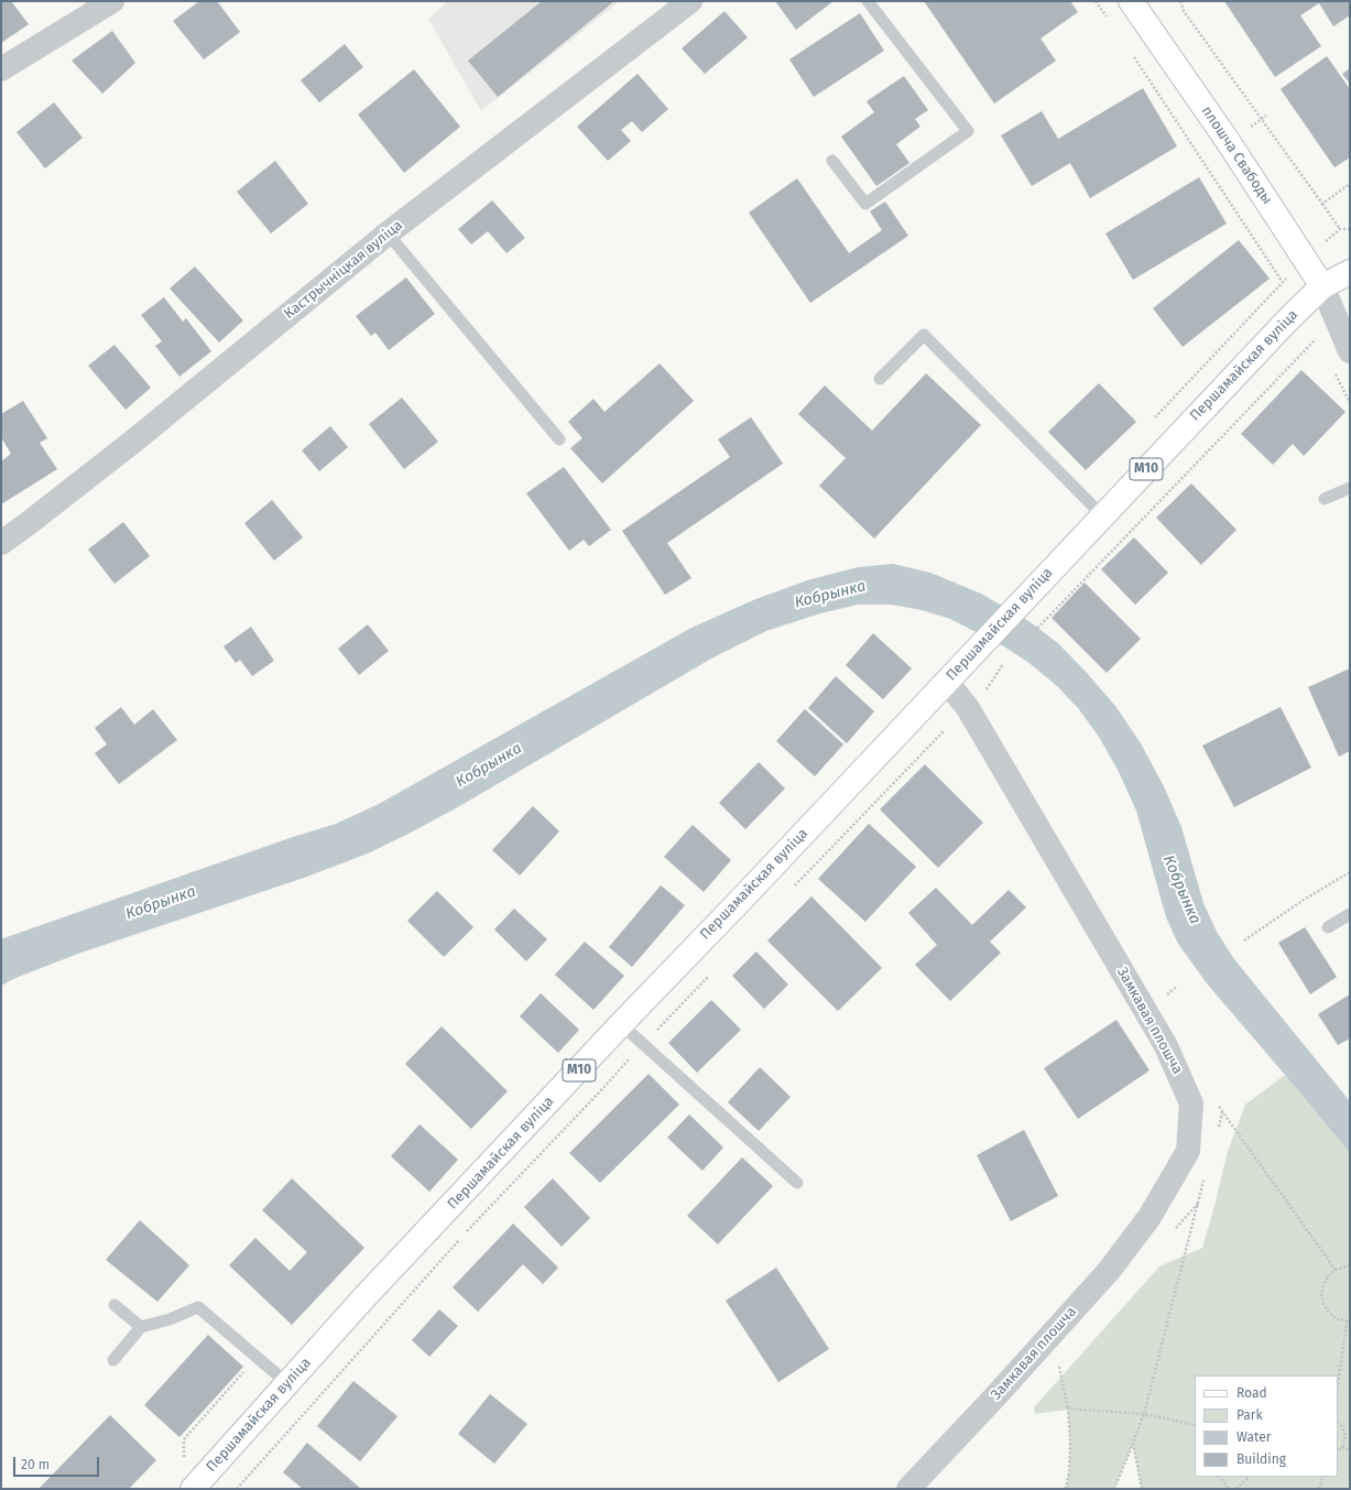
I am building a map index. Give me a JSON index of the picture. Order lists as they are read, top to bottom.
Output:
{
  "streets": {
    "main road": ["плошча Свабоды", "Першамайская вуліца", "М10"],
    "street": ["Кастрычніцкая вуліца", "Замкавая плошча"]
  },
  "crossings": [
    ["плошча Свабоды", "Першамайская вуліца"],
    ["плошча Свабоды", "М10"],
    ["Першамайская вуліца", "М10"],
    ["Першамайская вуліца", "Замкавая плошча"]
  ],
  "water": ["Кобрынка"],
  "legend": [
    "Road",
    "Park",
    "Water",
    "Building"
  ],
  "scale_bar": "20 m"
}
